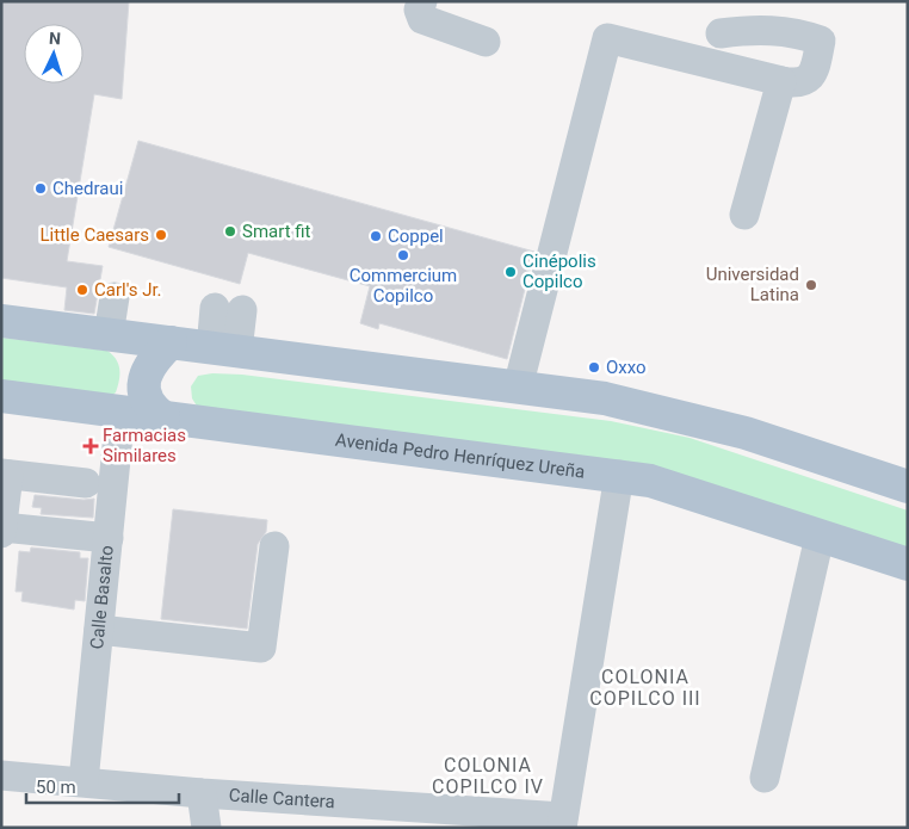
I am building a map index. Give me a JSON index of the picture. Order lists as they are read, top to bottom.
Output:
{
  "streets": {
    "main road": ["Avenida Pedro Henríquez Ureña"],
    "street": ["Calle Basalto", "Calle Cantera"]
  },
  "crossings": [
    ["Avenida Pedro Henríquez Ureña", "Calle Basalto"],
    ["Calle Basalto", "Calle Cantera"]
  ],
  "districts": ["COLONIA COPILCO III", "COLONIA COPILCO IV"],
  "places": {
    "other": [
      "Chedraui",
      "Smart fit",
      "Little Caesars",
      "Coppel",
      "Commercium Copilco",
      "Cinépolis Copilco",
      "Universidad Latina",
      "Carl's Jr.",
      "Oxxo"
    ],
    "health": ["Farmacias Similares"]
  },
  "scale_bar": "50 m",
  "north": "top"
}
